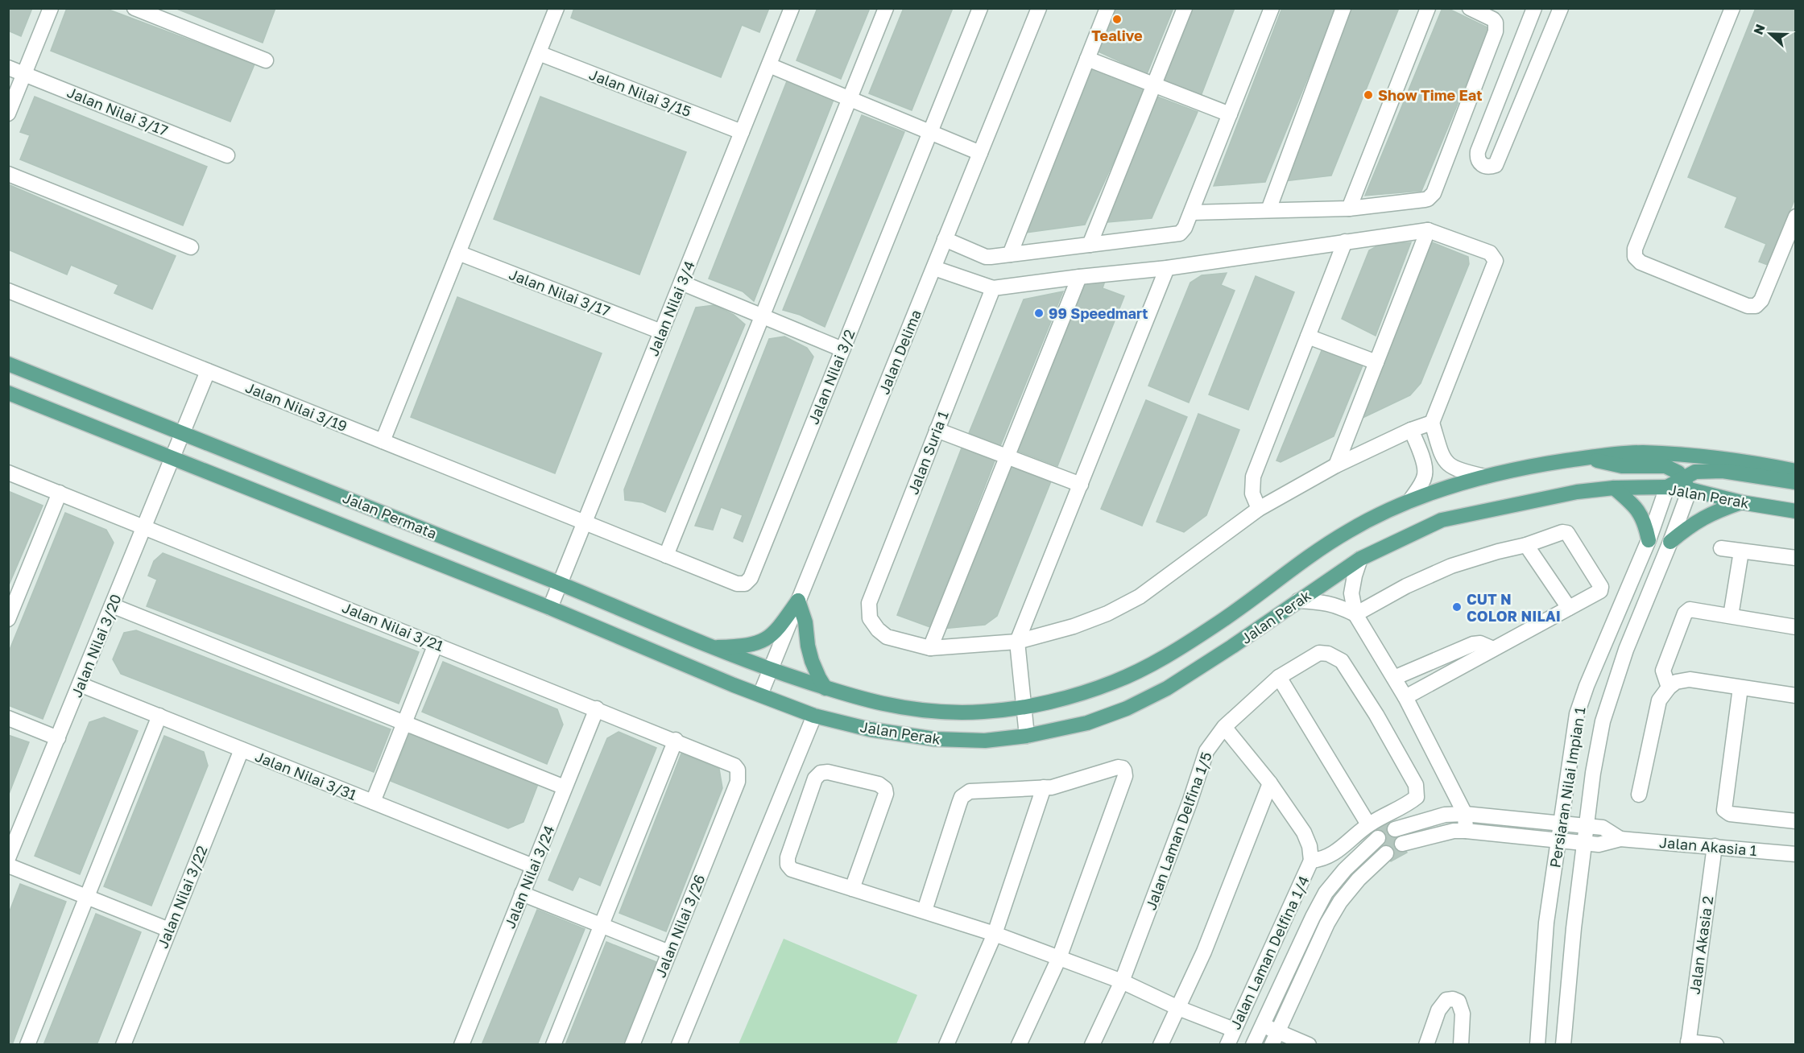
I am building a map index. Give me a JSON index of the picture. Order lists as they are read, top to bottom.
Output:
{
  "streets": {
    "main road": ["Jalan Perak", "Jalan Permata"],
    "street": [
      "Jalan Nilai 3/15",
      "Jalan Nilai 3/17",
      "Jalan Nilai 3/4",
      "Jalan Delima",
      "Jalan Nilai 3/2",
      "Jalan Nilai 3/19",
      "Jalan Suria 1",
      "Jalan Nilai 3/21",
      "Jalan Nilai 3/20",
      "Jalan Nilai 3/31",
      "Persiaran Nilai Impian 1",
      "Jalan Laman Delfina 1/5",
      "Jalan Akasia 1",
      "Jalan Nilai 3/24",
      "Jalan Nilai 3/22",
      "Jalan Nilai 3/26",
      "Jalan Akasia 2",
      "Jalan Laman Delfina 1/4"
    ]
  },
  "crossings": [
    ["Jalan Nilai 3/15", "Jalan Nilai 3/4"],
    ["Jalan Nilai 3/17", "Jalan Nilai 3/4"],
    ["Jalan Nilai 3/4", "Jalan Nilai 3/2"],
    ["Jalan Nilai 3/4", "Jalan Nilai 3/19"],
    ["Jalan Nilai 3/4", "Jalan Permata"],
    ["Jalan Delima", "Jalan Perak"],
    ["Jalan Delima", "Jalan Permata"],
    ["Jalan Nilai 3/2", "Jalan Nilai 3/19"],
    ["Jalan Nilai 3/19", "Jalan Nilai 3/20"],
    ["Jalan Perak", "Jalan Permata"],
    ["Jalan Perak", "Persiaran Nilai Impian 1"],
    ["Jalan Permata", "Jalan Nilai 3/20"],
    ["Jalan Nilai 3/21", "Jalan Nilai 3/20"],
    ["Jalan Nilai 3/21", "Jalan Nilai 3/24"],
    ["Jalan Nilai 3/21", "Jalan Nilai 3/26"],
    ["Jalan Nilai 3/20", "Jalan Nilai 3/31"],
    ["Jalan Nilai 3/31", "Jalan Nilai 3/24"],
    ["Jalan Nilai 3/31", "Jalan Nilai 3/22"],
    ["Jalan Akasia 1", "Jalan Akasia 2"]
  ],
  "places": [
    "Tealive",
    "Show Time Eat",
    "99 Speedmart",
    "CUT N COLOR NILAI"
  ],
  "north": "left"
}
